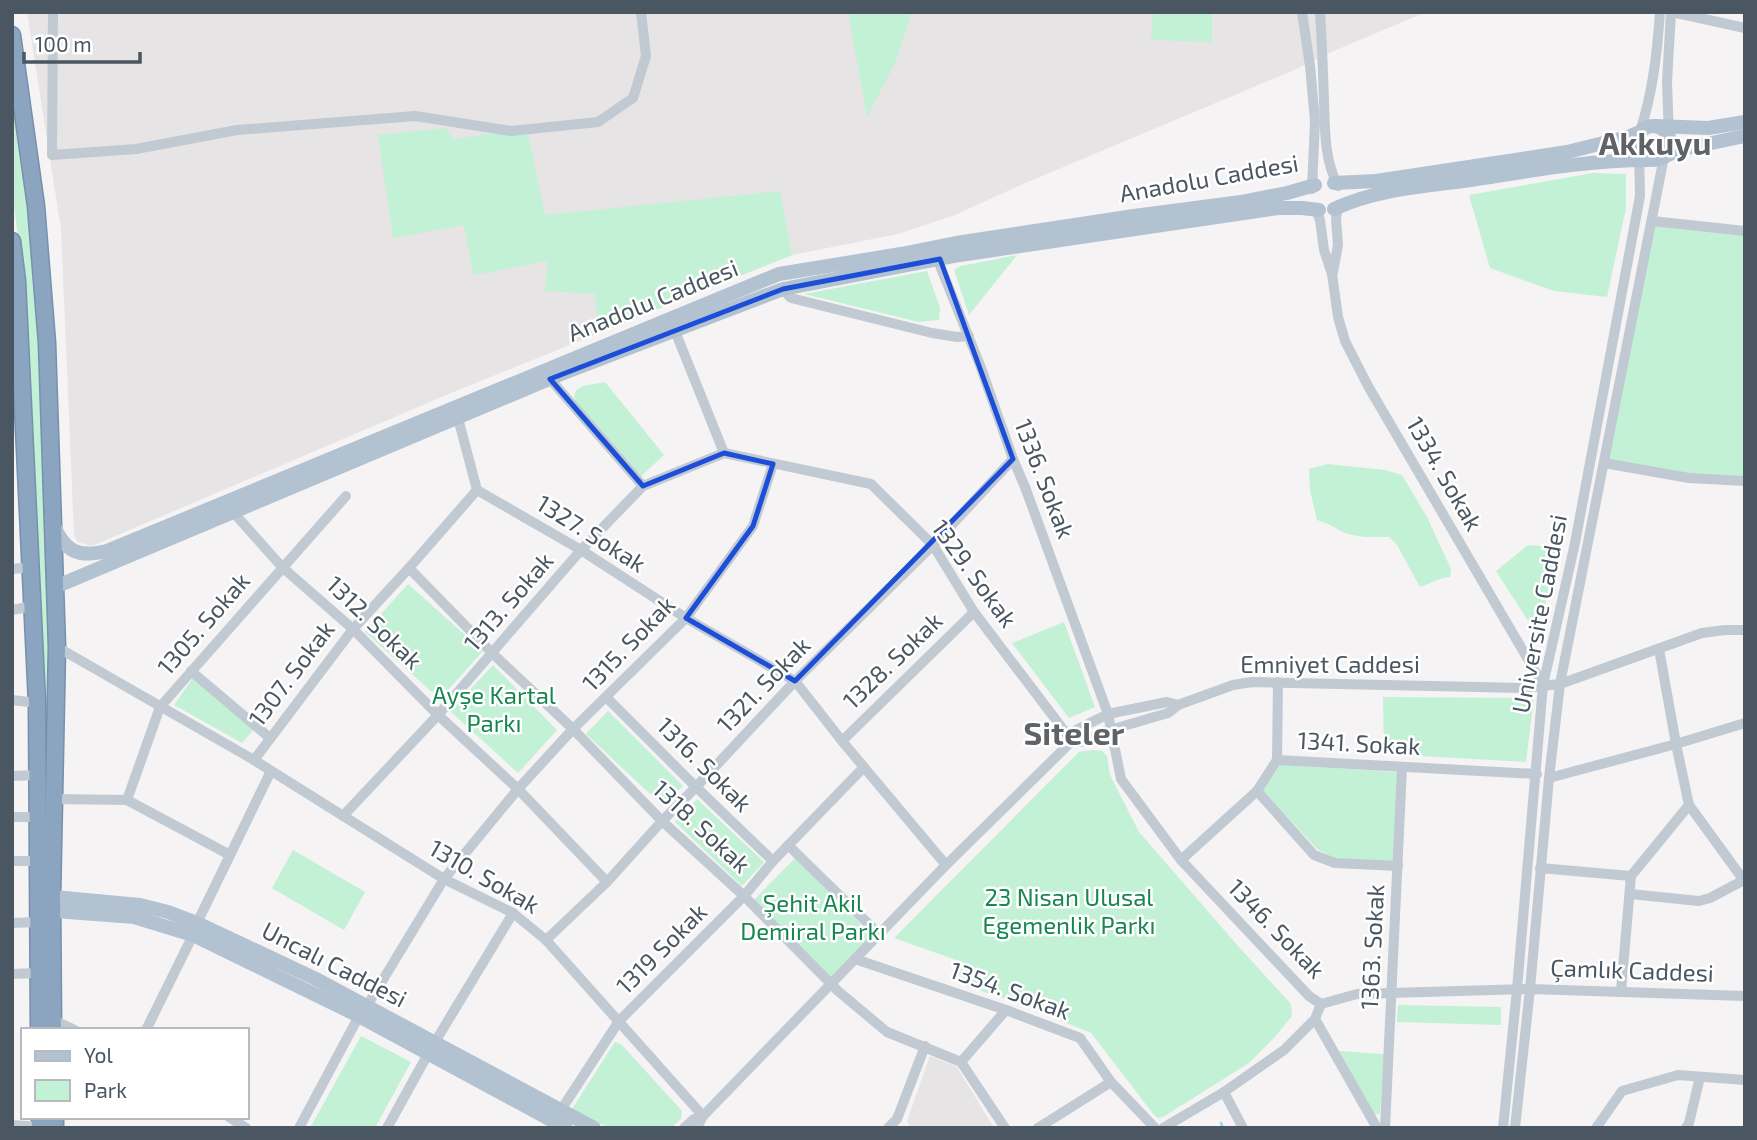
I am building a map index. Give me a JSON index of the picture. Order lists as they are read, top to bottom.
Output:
{
  "streets": {
    "main road": ["Anadolu Caddesi", "Uncalı Caddesi"],
    "street": [
      "1334. Sokak",
      "1336. Sokak",
      "1327. Sokak",
      "1329. Sokak",
      "1313. Sokak",
      "Universite Caddesi",
      "1312. Sokak",
      "1305. Sokak",
      "1315. Sokak",
      "1328. Sokak",
      "Emniyet Caddesi",
      "1307. Sokak",
      "1321. Sokak",
      "1341. Sokak",
      "1316. Sokak",
      "1318. Sokak",
      "1310. Sokak",
      "1346. Sokak",
      "1363. Sokak",
      "1319 Sokak",
      "Çamlık Caddesi",
      "1354. Sokak"
    ]
  },
  "crossings": [
    ["Anadolu Caddesi", "1334. Sokak"],
    ["Anadolu Caddesi", "1336. Sokak"],
    ["Anadolu Caddesi", "Universite Caddesi"],
    ["Anadolu Caddesi", "1312. Sokak"],
    ["1334. Sokak", "Universite Caddesi"],
    ["1334. Sokak", "Emniyet Caddesi"],
    ["1336. Sokak", "Emniyet Caddesi"],
    ["1336. Sokak", "1321. Sokak"],
    ["1336. Sokak", "1346. Sokak"],
    ["1327. Sokak", "1313. Sokak"],
    ["1327. Sokak", "1315. Sokak"],
    ["1327. Sokak", "1328. Sokak"],
    ["1327. Sokak", "Emniyet Caddesi"],
    ["1327. Sokak", "1307. Sokak"],
    ["1327. Sokak", "1321. Sokak"],
    ["1327. Sokak", "1319 Sokak"],
    ["1329. Sokak", "1315. Sokak"],
    ["1329. Sokak", "1328. Sokak"],
    ["1329. Sokak", "Emniyet Caddesi"],
    ["1329. Sokak", "1321. Sokak"],
    ["1313. Sokak", "1312. Sokak"],
    ["1313. Sokak", "1318. Sokak"],
    ["1313. Sokak", "1310. Sokak"],
    ["Universite Caddesi", "Emniyet Caddesi"],
    ["Universite Caddesi", "1341. Sokak"],
    ["Universite Caddesi", "1346. Sokak"],
    ["Universite Caddesi", "Çamlık Caddesi"],
    ["1312. Sokak", "1305. Sokak"],
    ["1312. Sokak", "1315. Sokak"],
    ["1312. Sokak", "1307. Sokak"],
    ["1312. Sokak", "1321. Sokak"],
    ["1305. Sokak", "1310. Sokak"],
    ["1315. Sokak", "1316. Sokak"],
    ["1315. Sokak", "1318. Sokak"],
    ["1315. Sokak", "1310. Sokak"],
    ["1315. Sokak", "Uncalı Caddesi"],
    ["Emniyet Caddesi", "1318. Sokak"],
    ["Emniyet Caddesi", "1310. Sokak"],
    ["Emniyet Caddesi", "1346. Sokak"],
    ["Emniyet Caddesi", "1354. Sokak"],
    ["1307. Sokak", "1318. Sokak"],
    ["1307. Sokak", "1310. Sokak"],
    ["1321. Sokak", "1316. Sokak"],
    ["1321. Sokak", "1318. Sokak"],
    ["1321. Sokak", "1310. Sokak"],
    ["1341. Sokak", "1346. Sokak"],
    ["1341. Sokak", "1363. Sokak"],
    ["1316. Sokak", "1319 Sokak"],
    ["1318. Sokak", "1319 Sokak"],
    ["1310. Sokak", "1319 Sokak"],
    ["1346. Sokak", "1363. Sokak"],
    ["1346. Sokak", "Çamlık Caddesi"],
    ["1319 Sokak", "Uncalı Caddesi"]
  ],
  "districts": ["Akkuyu", "Siteler"],
  "parks": ["Ayşe Kartal Parkı", "23 Nisan Ulusal Egemenlik Parkı", "Şehit Akil Demiral Parkı"],
  "legend": ["Yol", "Park"],
  "scale_bar": "100 m"
}
